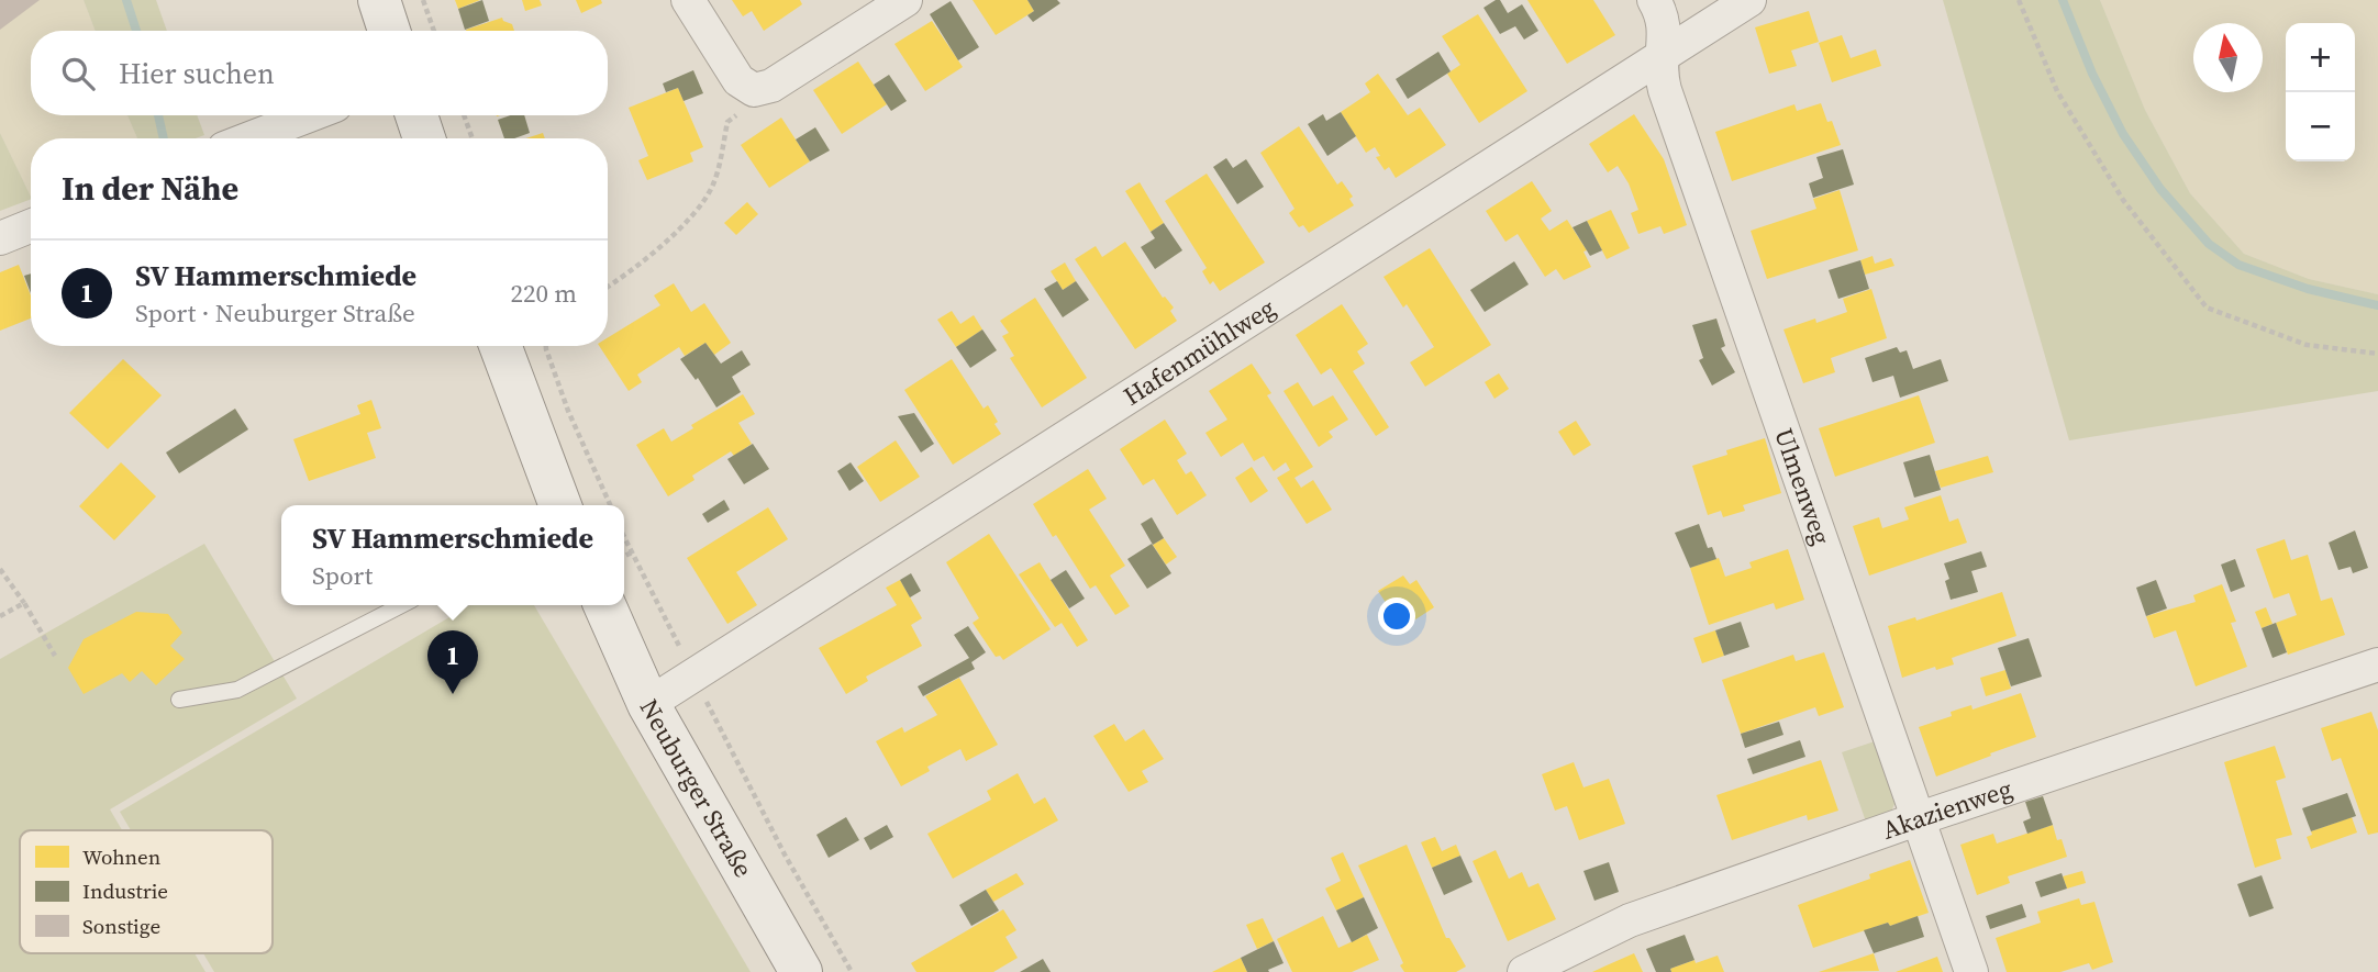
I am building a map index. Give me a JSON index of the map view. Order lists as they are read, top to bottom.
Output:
{
  "streets": {
    "street": [
      "Hafenmühlweg",
      "Ulmenweg",
      "Neuburger Straße",
      "Akazienweg"
    ]
  },
  "crossings": [
    ["Hafenmühlweg", "Ulmenweg"],
    ["Hafenmühlweg", "Neuburger Straße"],
    ["Ulmenweg", "Akazienweg"]
  ],
  "legend": ["Wohnen", "Industrie", "Sonstige"],
  "north": "top",
  "page": {
    "map_buttons": ["+", "−"],
    "search": "Hier suchen",
    "heading": "In der Nähe",
    "list": [
      {
        "mark": "1",
        "name": "SV Hammerschmiede",
        "note": "Sport · Neuburger Straße",
        "value": "220 m"
      }
    ],
    "popup": ["SV Hammerschmiede", "Sport"],
    "pins": "1"
  }
}
